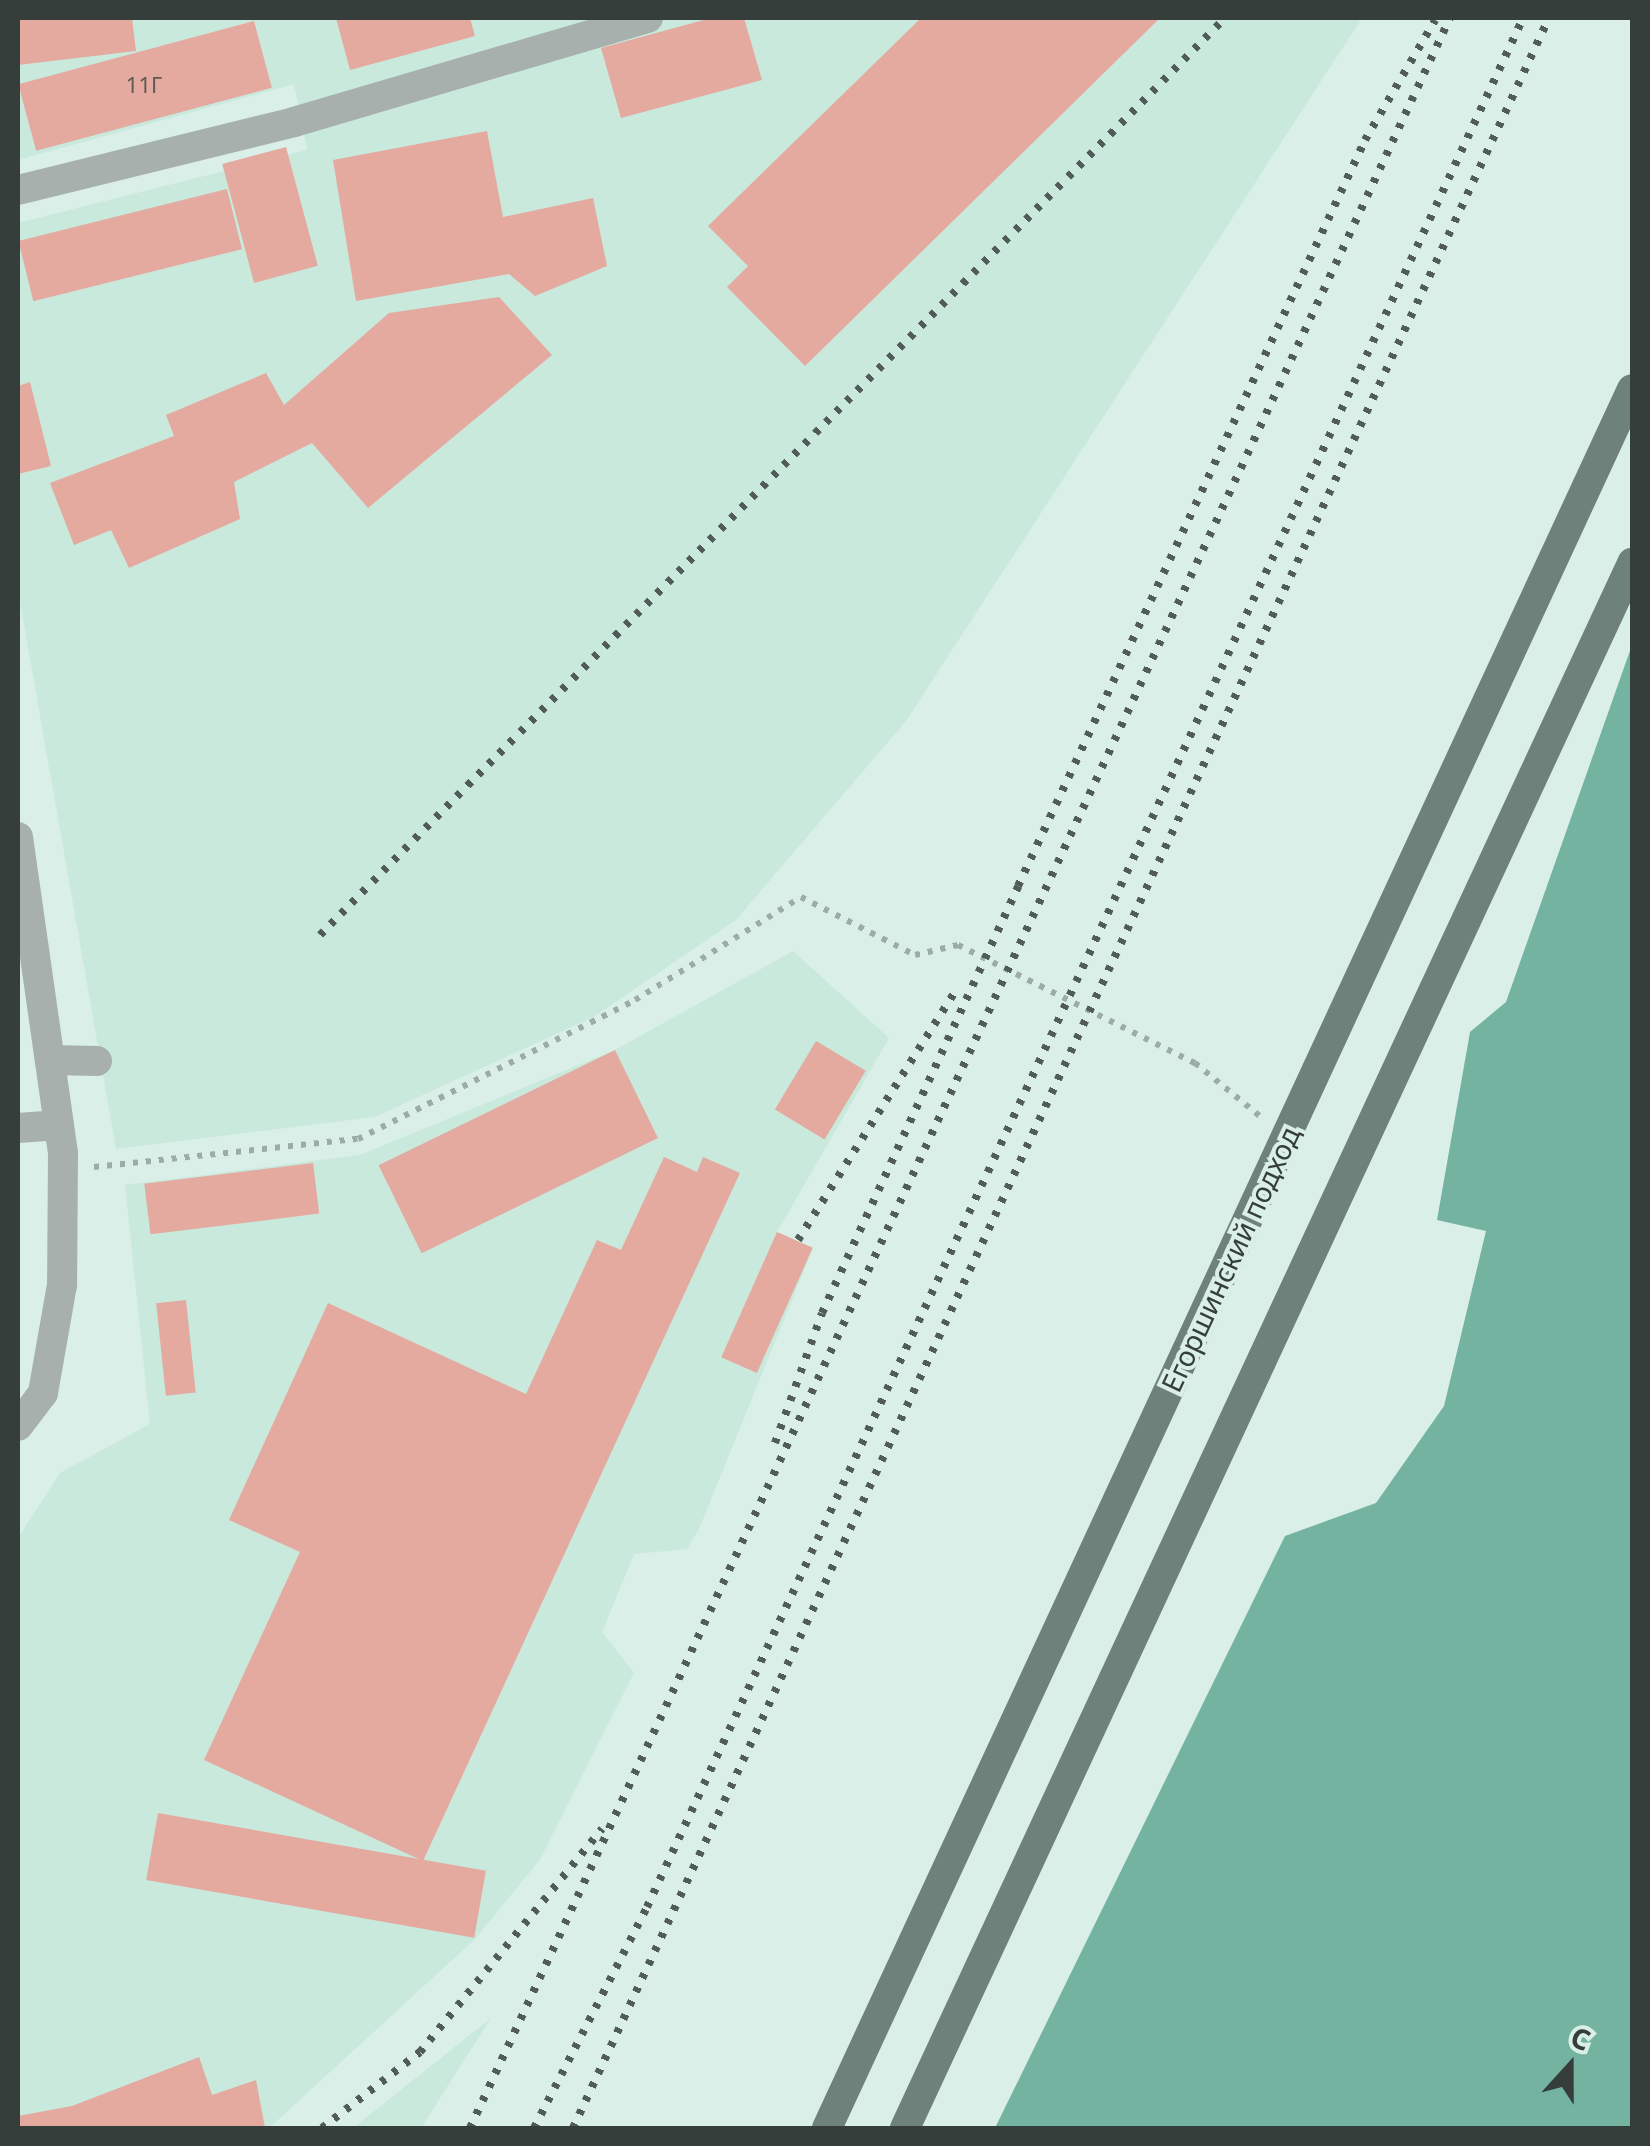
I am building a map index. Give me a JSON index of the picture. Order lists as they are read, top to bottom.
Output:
{
  "streets": {
    "main road": ["Егоршинский подход"]
  },
  "house_numbers": ["11Г"],
  "north": "top"
}
